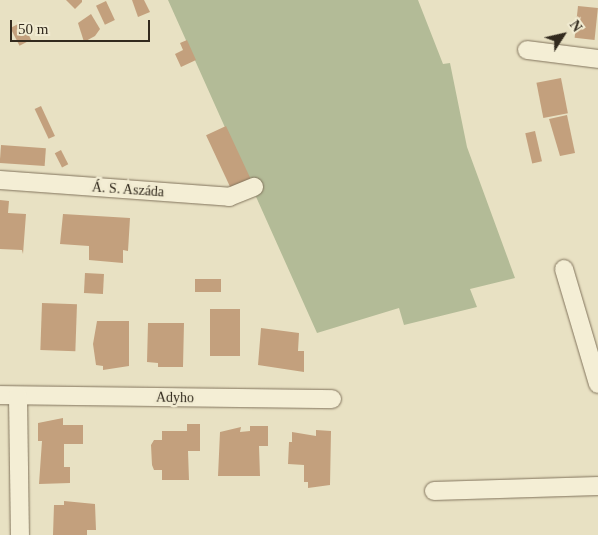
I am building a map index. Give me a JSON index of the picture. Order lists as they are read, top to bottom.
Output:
{
  "streets": {
    "street": ["Á. S. Aszáda", "Adyho"]
  },
  "scale_bar": "50 m",
  "north": "top right"
}
